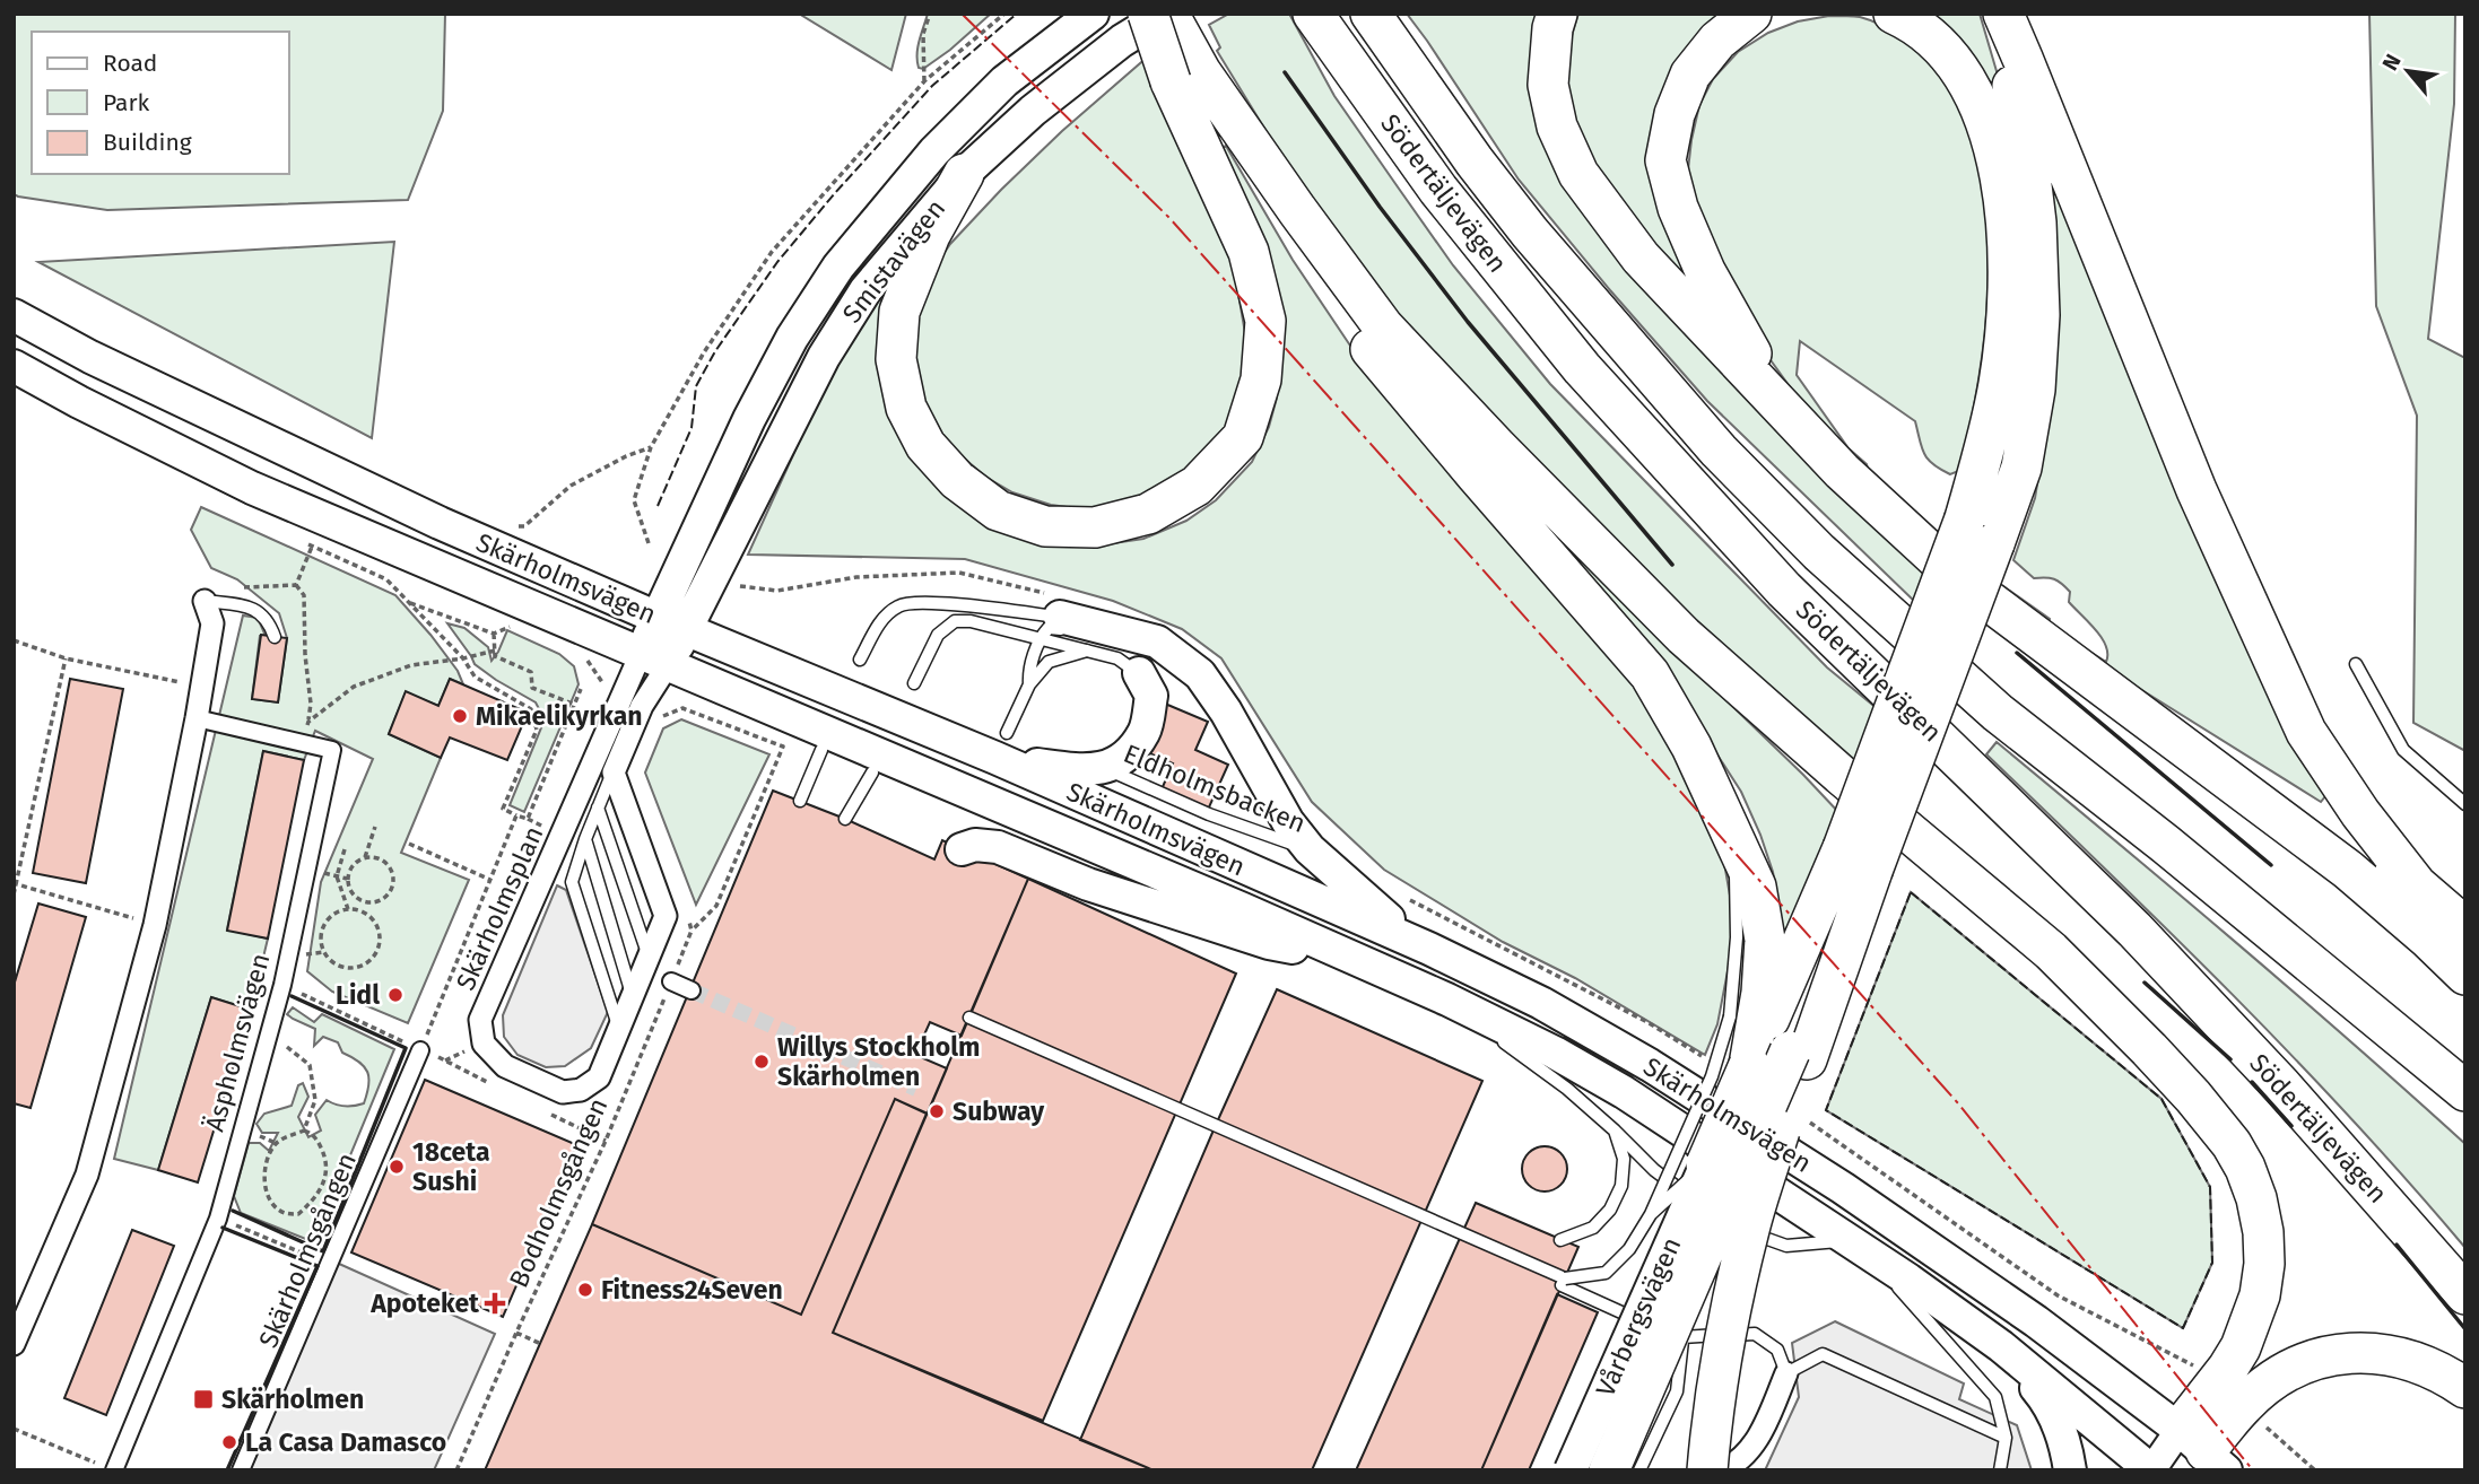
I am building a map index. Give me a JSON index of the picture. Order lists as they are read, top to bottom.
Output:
{
  "streets": {
    "highway": ["Södertäljevägen"],
    "main road": ["Smistavägen", "Skärholmsvägen", "Vårbergsvägen"],
    "street": ["Skärholmsplan", "Äspholmsvägen", "Skärholmsgången"],
    "lane": ["Eldholmsbacken"],
    "path": ["Bodholmsgången"]
  },
  "crossings": [
    ["Smistavägen", "Skärholmsvägen"],
    ["Smistavägen", "Skärholmsplan"],
    ["Skärholmsvägen", "Eldholmsbacken"],
    ["Skärholmsvägen", "Skärholmsplan"]
  ],
  "places": {
    "other": [
      "Mikaelikyrkan",
      "Lidl",
      "Willys Stockholm Skärholmen",
      "Subway",
      "18ceta Sushi",
      "Fitness24Seven",
      "La Casa Damasco"
    ],
    "health": ["Apoteket"],
    "transit": ["Skärholmen"]
  },
  "legend": ["Road", "Park", "Building"],
  "north": "top left"
}
